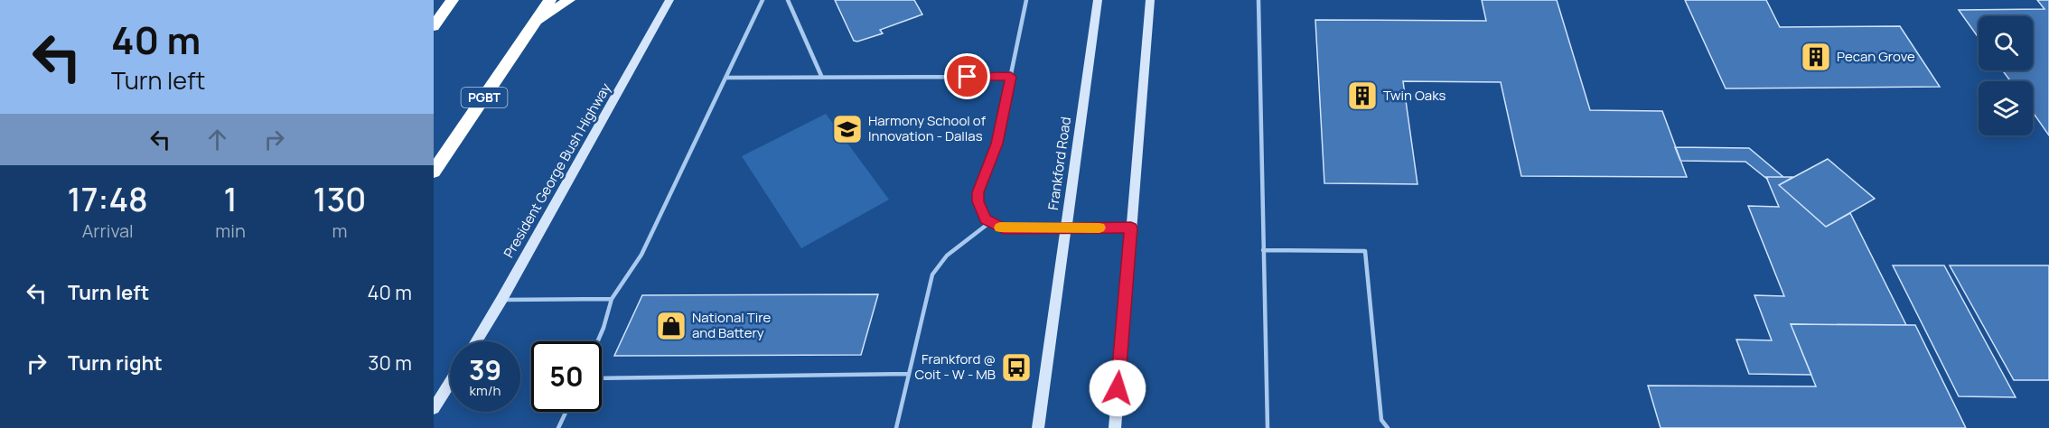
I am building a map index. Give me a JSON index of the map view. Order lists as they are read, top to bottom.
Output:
{
  "streets": {
    "highway": ["PGBT"],
    "main road": ["Frankford Road", "President George Bush Highway"]
  },
  "places": {
    "building": ["Pecan Grove", "Twin Oaks"],
    "school or university": ["Harmony School of Innovation - Dallas"],
    "shop": ["National Tire and Battery"],
    "bus stop": ["Frankford @ Coit - W - MB"]
  },
  "page": {
    "turn": ["40 m", "Turn left"],
    "eta": [
      "17:48",
      "Arrival",
      "1",
      "min",
      "130",
      "m"
    ],
    "list": [
      {
        "name": "Turn left",
        "value": "40 m"
      },
      {
        "name": "Turn right",
        "value": "30 m"
      }
    ],
    "speed": "39 km/h",
    "limit": "50"
  }
}
